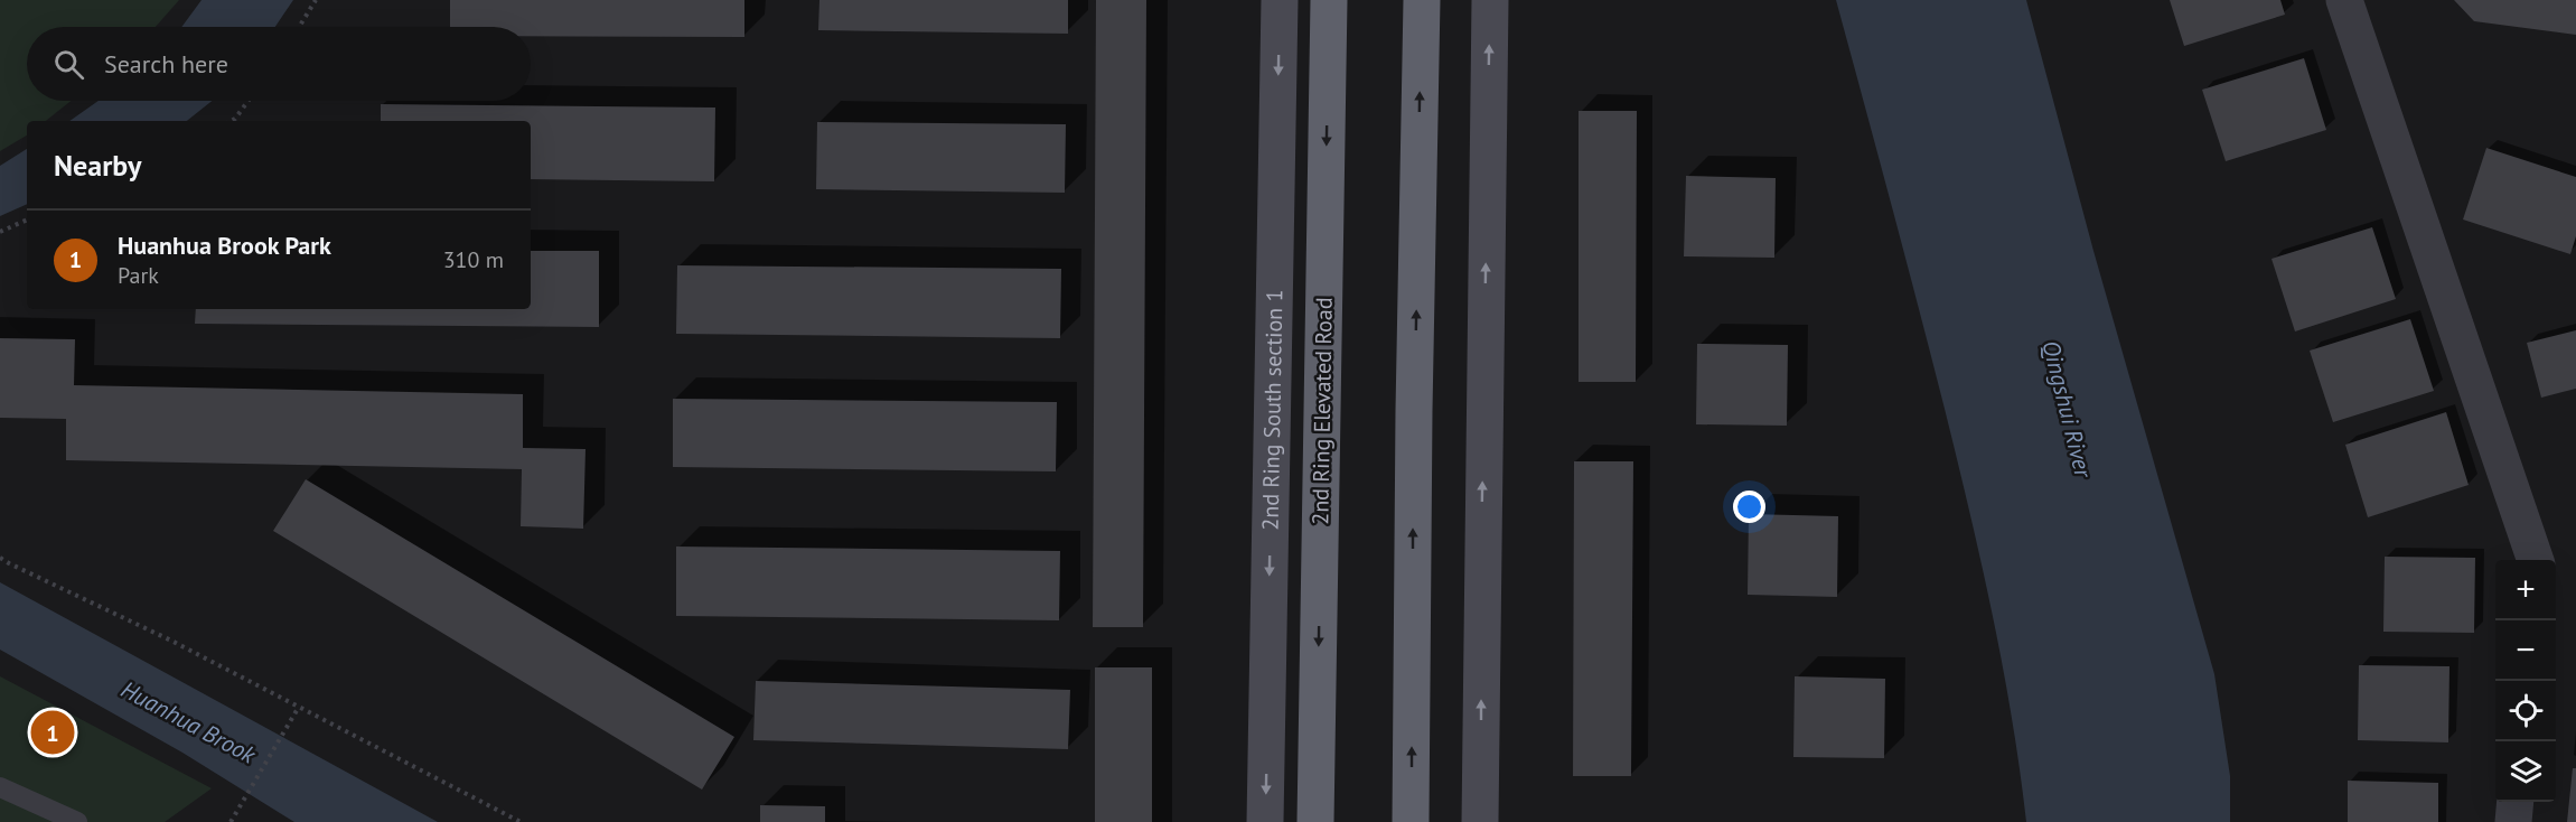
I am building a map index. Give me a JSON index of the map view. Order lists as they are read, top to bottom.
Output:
{
  "streets": {
    "highway": ["2nd Ring Elevated Road"],
    "main road": ["2nd Ring South section 1"]
  },
  "water": ["Qingshui River", "Huanhua Brook"],
  "page": {
    "search": "Search here",
    "heading": "Nearby",
    "list": [
      {
        "mark": "1",
        "name": "Huanhua Brook Park",
        "note": "Park",
        "value": "310 m"
      }
    ],
    "map_buttons": ["+", "−"],
    "pins": "1"
  }
}
